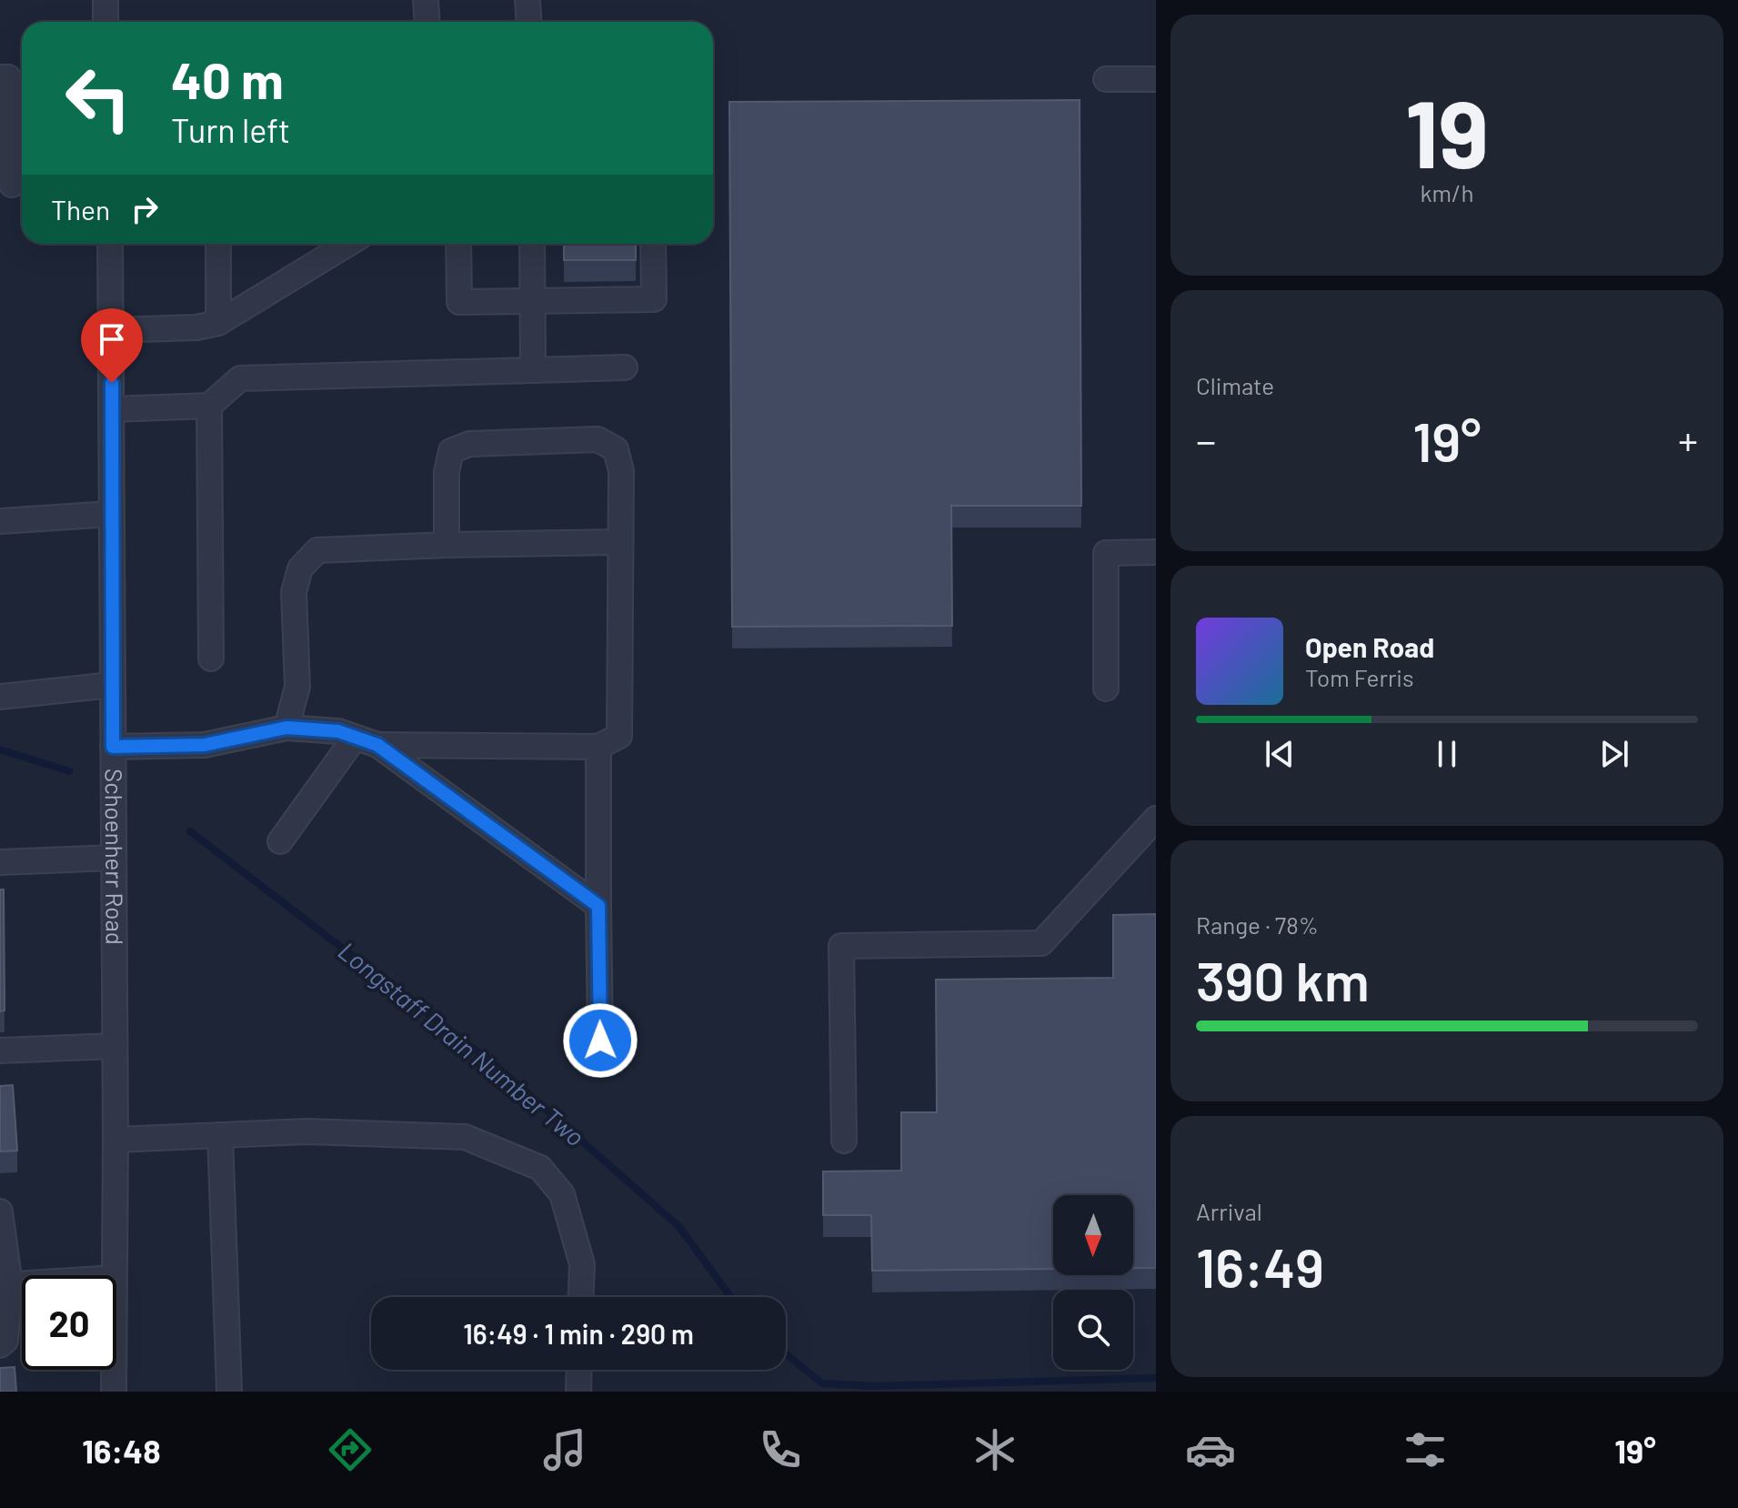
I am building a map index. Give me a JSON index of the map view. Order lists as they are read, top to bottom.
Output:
{
  "streets": {
    "street": ["Schoenherr Road"]
  },
  "water": ["Longstaff Drain Number Two"],
  "north": "bottom",
  "page": {
    "tile": [
      ["19", "km/h"],
      "Climate",
      ["Range · 78%", "390 km"],
      ["Arrival", "16:49"]
    ],
    "turn": ["40 m", "Turn left"],
    "then": "Then",
    "heat": ["−", "19°", "+"],
    "song": ["Open Road", "Tom Ferris"],
    "limit": "20",
    "trip": "16:49 · 1 min · 290 m",
    "tabs": ["16:48", "19°"]
  }
}
